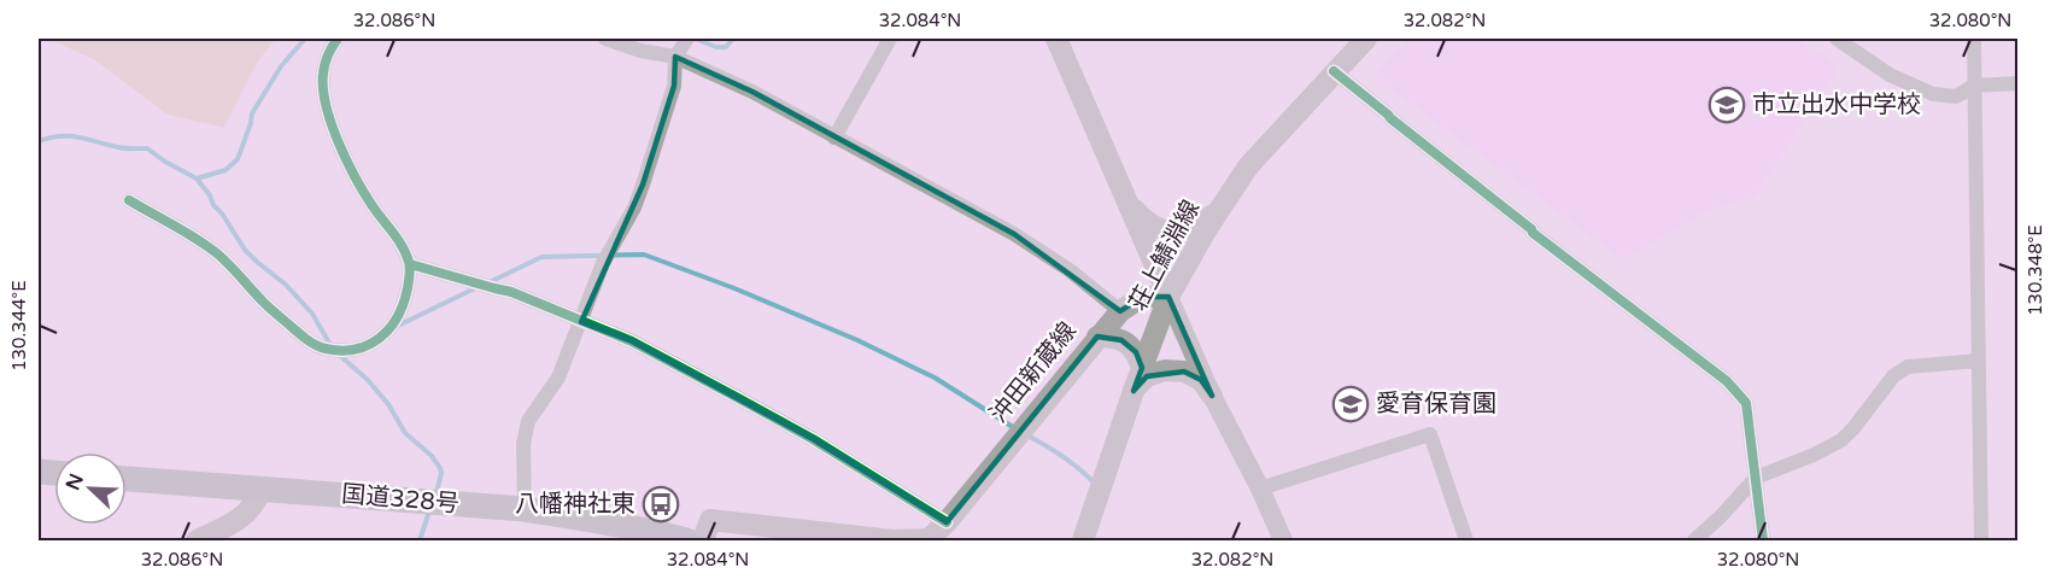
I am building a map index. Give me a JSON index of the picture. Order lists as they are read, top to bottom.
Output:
{
  "streets": {
    "highway": ["国道328号"],
    "main road": ["荘上鯖淵線", "沖田新蔵線"]
  },
  "crossings": [
    ["荘上鯖淵線", "沖田新蔵線"]
  ],
  "places": {
    "school or university": ["市立出水中学校", "愛育保育園"],
    "bus stop": ["八幡神社東"]
  },
  "north": "top left",
  "coordinates": [
    "32.086°N",
    "32.084°N",
    "32.082°N",
    "32.080°N",
    "130.348°E",
    "130.344°E"
  ]
}
